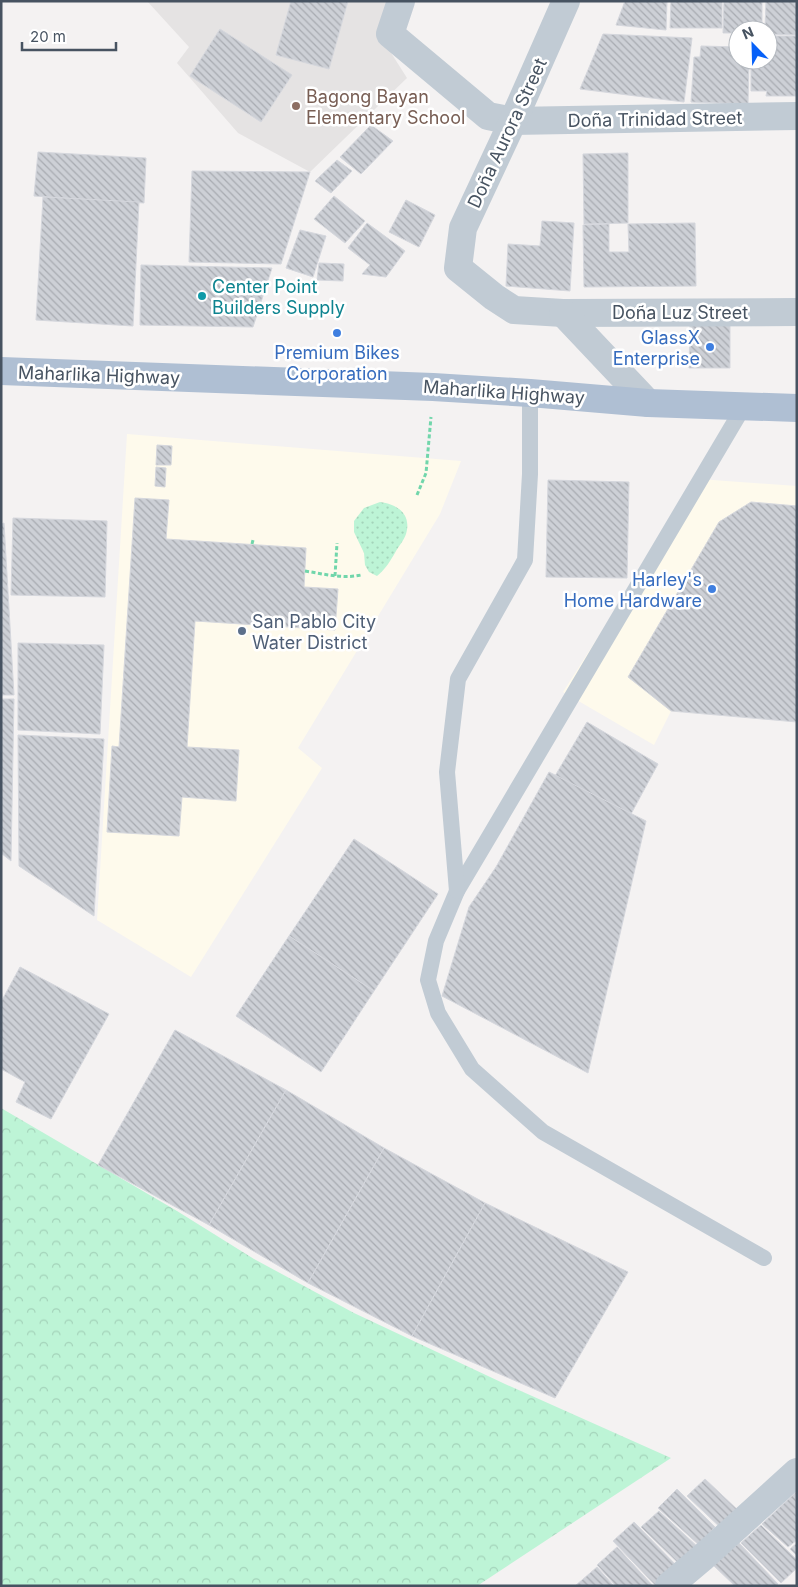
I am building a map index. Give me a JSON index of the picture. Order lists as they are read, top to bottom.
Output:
{
  "streets": {
    "main road": ["Maharlika Highway"],
    "street": ["Doña Trinidad Street", "Doña Aurora Street", "Doña Luz Street"]
  },
  "crossings": [
    ["Doña Trinidad Street", "Doña Aurora Street"],
    ["Doña Aurora Street", "Doña Luz Street"]
  ],
  "places": [
    "Bagong Bayan Elementary School",
    "Center Point Builders Supply",
    "Premium Bikes Corporation",
    "GlassX Enterprise",
    "Harley's Home Hardware",
    "San Pablo City Water District"
  ],
  "scale_bar": "20 m",
  "north": "top left"
}
